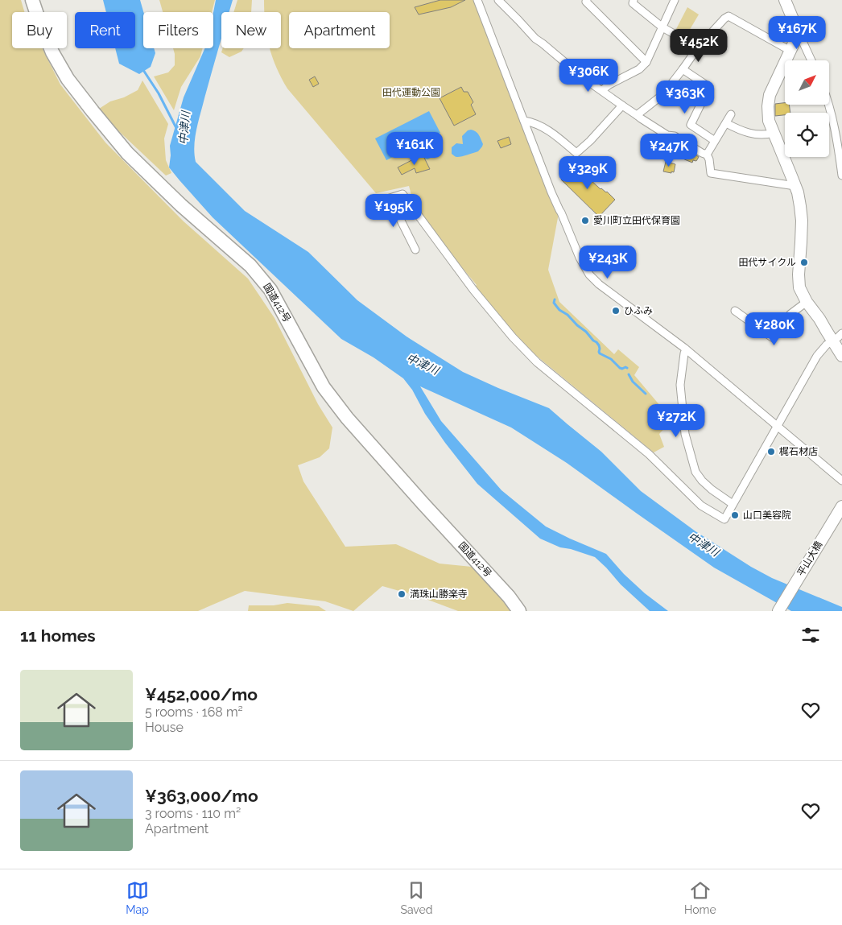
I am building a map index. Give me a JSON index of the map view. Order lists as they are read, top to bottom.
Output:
{
  "streets": {
    "highway": ["国道412号"],
    "main road": ["平山大橋"]
  },
  "water": ["中津川"],
  "parks": ["田代運動公園"],
  "places": [
    "愛川町立田代保育園",
    "田代サイクル",
    "ひふみ",
    "梶石材店",
    "山口美容院",
    "満珠山勝楽寺"
  ],
  "north": "top right",
  "page": {
    "chip": [
      "Buy",
      "Rent",
      "Filters",
      "New",
      "Apartment"
    ],
    "price": [
      "¥167K",
      "¥452K",
      "¥306K",
      "¥363K",
      "¥161K",
      "¥247K",
      "¥329K",
      "¥195K",
      "¥243K",
      "¥280K",
      "¥272K"
    ],
    "heading": "11 homes",
    "list": [
      {
        "name": "¥452,000/mo",
        "note": "5 rooms · 168 m² · House"
      },
      {
        "name": "¥363,000/mo",
        "note": "3 rooms · 110 m² · Apartment"
      }
    ],
    "tabs": ["Map", "Saved", "Home"]
  }
}
